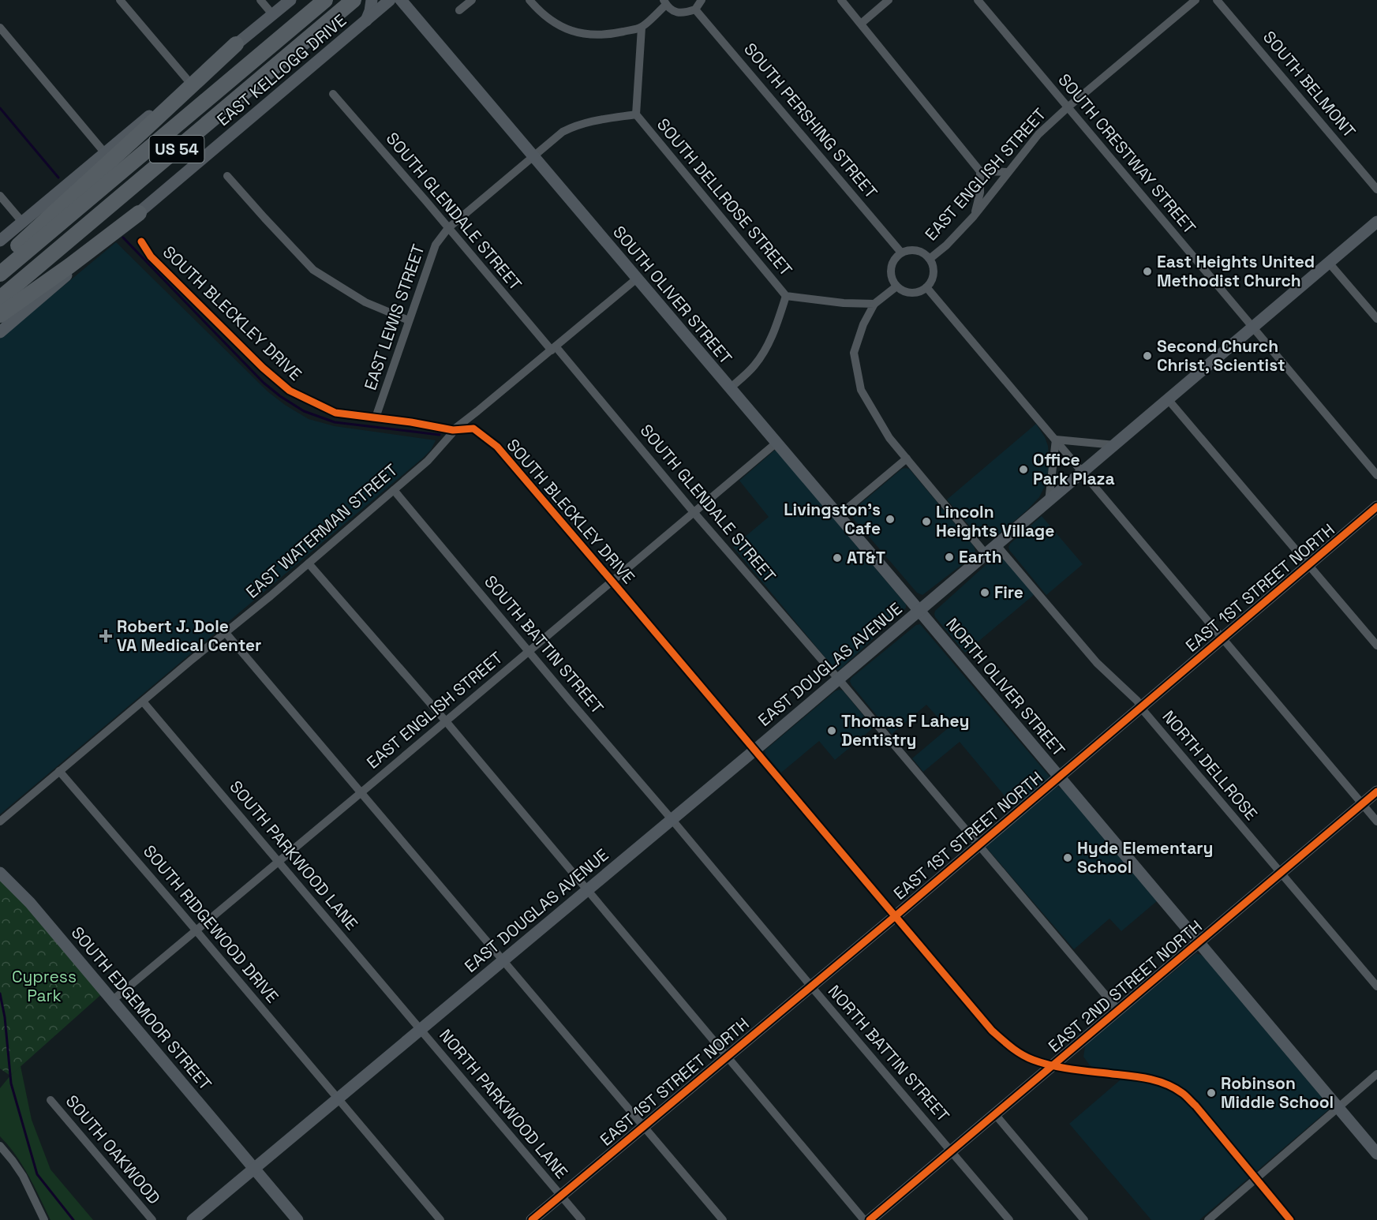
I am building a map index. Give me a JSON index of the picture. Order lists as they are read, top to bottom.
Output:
{
  "streets": {
    "highway": ["US 54"],
    "main road": [
      "EAST KELLOGG DRIVE",
      "SOUTH OLIVER STREET",
      "EAST 1ST STREET NORTH",
      "EAST DOUGLAS AVENUE",
      "NORTH OLIVER STREET",
      "EAST 2ND STREET NORTH",
      "SOUTH EDGEMOOR STREET"
    ],
    "street": [
      "SOUTH BELMONT",
      "SOUTH PERSHING STREET",
      "SOUTH CRESTWAY STREET",
      "EAST ENGLISH STREET",
      "SOUTH DELLROSE STREET",
      "SOUTH GLENDALE STREET",
      "SOUTH BLECKLEY DRIVE",
      "EAST LEWIS STREET",
      "EAST WATERMAN STREET",
      "SOUTH BATTIN STREET",
      "NORTH DELLROSE",
      "SOUTH PARKWOOD LANE",
      "SOUTH RIDGEWOOD DRIVE",
      "NORTH BATTIN STREET",
      "NORTH PARKWOOD LANE",
      "SOUTH OAKWOOD"
    ]
  },
  "crossings": [
    ["SOUTH PERSHING STREET", "EAST ENGLISH STREET"],
    ["SOUTH CRESTWAY STREET", "EAST ENGLISH STREET"],
    ["SOUTH CRESTWAY STREET", "EAST DOUGLAS AVENUE"],
    ["EAST ENGLISH STREET", "SOUTH GLENDALE STREET"],
    ["EAST ENGLISH STREET", "SOUTH OLIVER STREET"],
    ["EAST ENGLISH STREET", "SOUTH BLECKLEY DRIVE"],
    ["EAST ENGLISH STREET", "SOUTH BATTIN STREET"],
    ["EAST ENGLISH STREET", "SOUTH PARKWOOD LANE"],
    ["EAST ENGLISH STREET", "SOUTH RIDGEWOOD DRIVE"],
    ["EAST ENGLISH STREET", "SOUTH EDGEMOOR STREET"],
    ["SOUTH DELLROSE STREET", "EAST LEWIS STREET"],
    ["SOUTH GLENDALE STREET", "EAST LEWIS STREET"],
    ["SOUTH GLENDALE STREET", "EAST WATERMAN STREET"],
    ["SOUTH GLENDALE STREET", "EAST 1ST STREET NORTH"],
    ["SOUTH GLENDALE STREET", "EAST DOUGLAS AVENUE"],
    ["SOUTH GLENDALE STREET", "EAST 2ND STREET NORTH"],
    ["SOUTH OLIVER STREET", "EAST LEWIS STREET"],
    ["SOUTH OLIVER STREET", "EAST WATERMAN STREET"],
    ["SOUTH OLIVER STREET", "EAST DOUGLAS AVENUE"],
    ["SOUTH OLIVER STREET", "NORTH OLIVER STREET"],
    ["SOUTH BLECKLEY DRIVE", "EAST LEWIS STREET"],
    ["SOUTH BLECKLEY DRIVE", "EAST WATERMAN STREET"],
    ["SOUTH BLECKLEY DRIVE", "EAST 1ST STREET NORTH"],
    ["SOUTH BLECKLEY DRIVE", "EAST DOUGLAS AVENUE"],
    ["SOUTH BLECKLEY DRIVE", "EAST 2ND STREET NORTH"],
    ["EAST WATERMAN STREET", "SOUTH BATTIN STREET"],
    ["EAST WATERMAN STREET", "SOUTH PARKWOOD LANE"],
    ["EAST WATERMAN STREET", "SOUTH RIDGEWOOD DRIVE"],
    ["EAST 1ST STREET NORTH", "NORTH OLIVER STREET"],
    ["EAST 1ST STREET NORTH", "NORTH DELLROSE"],
    ["EAST 1ST STREET NORTH", "NORTH BATTIN STREET"],
    ["EAST 1ST STREET NORTH", "NORTH PARKWOOD LANE"],
    ["SOUTH BATTIN STREET", "EAST DOUGLAS AVENUE"],
    ["SOUTH BATTIN STREET", "NORTH BATTIN STREET"],
    ["EAST DOUGLAS AVENUE", "NORTH OLIVER STREET"],
    ["EAST DOUGLAS AVENUE", "NORTH DELLROSE"],
    ["EAST DOUGLAS AVENUE", "SOUTH PARKWOOD LANE"],
    ["EAST DOUGLAS AVENUE", "SOUTH RIDGEWOOD DRIVE"],
    ["EAST DOUGLAS AVENUE", "SOUTH EDGEMOOR STREET"],
    ["EAST DOUGLAS AVENUE", "NORTH BATTIN STREET"],
    ["EAST DOUGLAS AVENUE", "NORTH PARKWOOD LANE"],
    ["NORTH OLIVER STREET", "EAST 2ND STREET NORTH"],
    ["NORTH DELLROSE", "EAST 2ND STREET NORTH"],
    ["SOUTH PARKWOOD LANE", "NORTH PARKWOOD LANE"],
    ["EAST 2ND STREET NORTH", "NORTH BATTIN STREET"]
  ],
  "parks": ["Cypress Park"],
  "places": {
    "other": [
      "East Heights United Methodist Church",
      "Second Church Christ, Scientist",
      "Office Park Plaza",
      "Livingston's Cafe",
      "Lincoln Heights Village",
      "Earth",
      "AT&T",
      "Fire",
      "Thomas F Lahey Dentistry",
      "Hyde Elementary School",
      "Robinson Middle School"
    ],
    "health": ["Robert J. Dole VA Medical Center"]
  }
}
